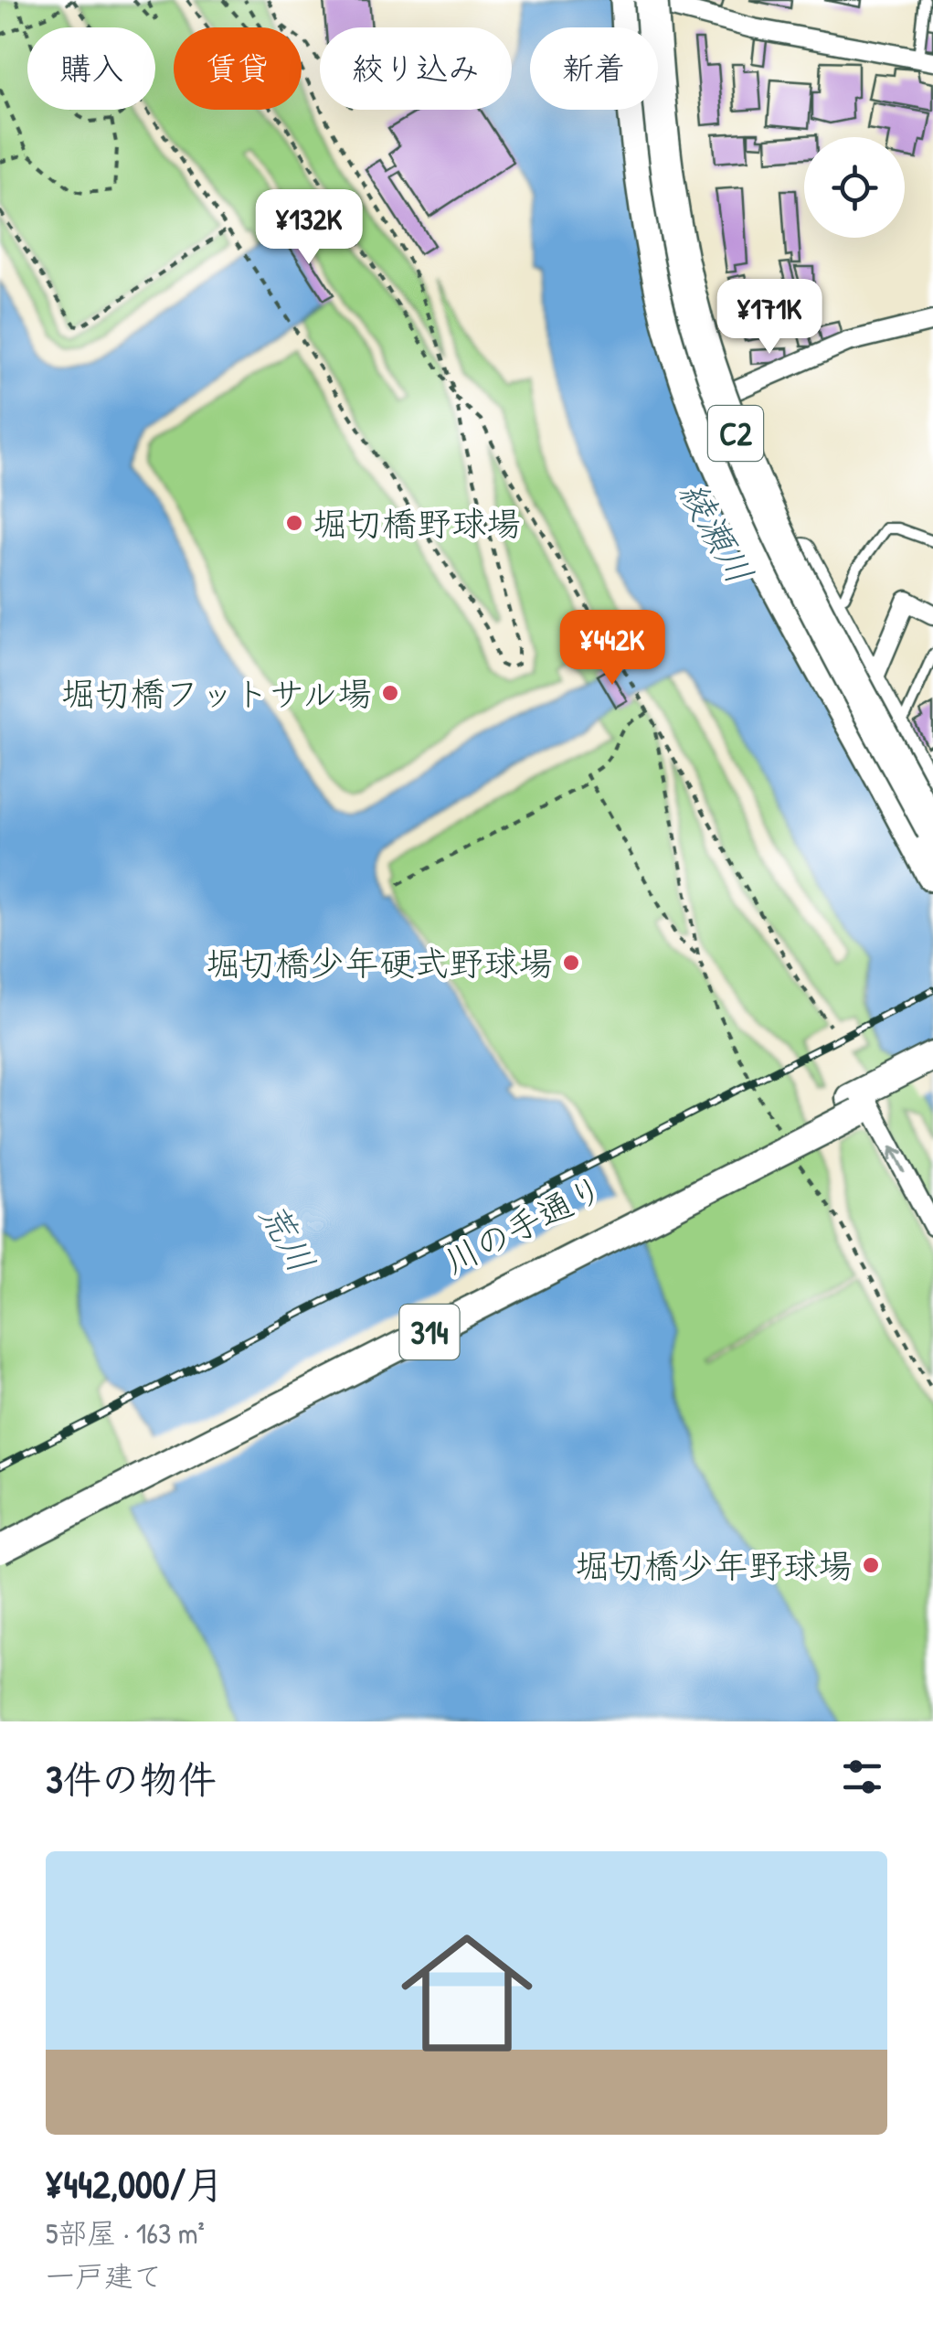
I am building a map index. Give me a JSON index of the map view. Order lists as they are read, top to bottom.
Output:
{
  "streets": {
    "highway": ["C2"],
    "main road": ["川の手通り", "314"]
  },
  "water": ["綾瀬川", "荒川"],
  "places": [
    "堀切橋野球場",
    "堀切橋フットサル場",
    "堀切橋少年硬式野球場",
    "堀切橋少年野球場"
  ],
  "page": {
    "chip": [
      "購入",
      "賃貸",
      "絞り込み",
      "新着"
    ],
    "price": ["¥132K", "¥171K", "¥442K"],
    "heading": "3件の物件",
    "list": [
      {
        "name": "¥442,000/月",
        "note": "5部屋 · 163 m² · 一戸建て"
      }
    ]
  }
}
